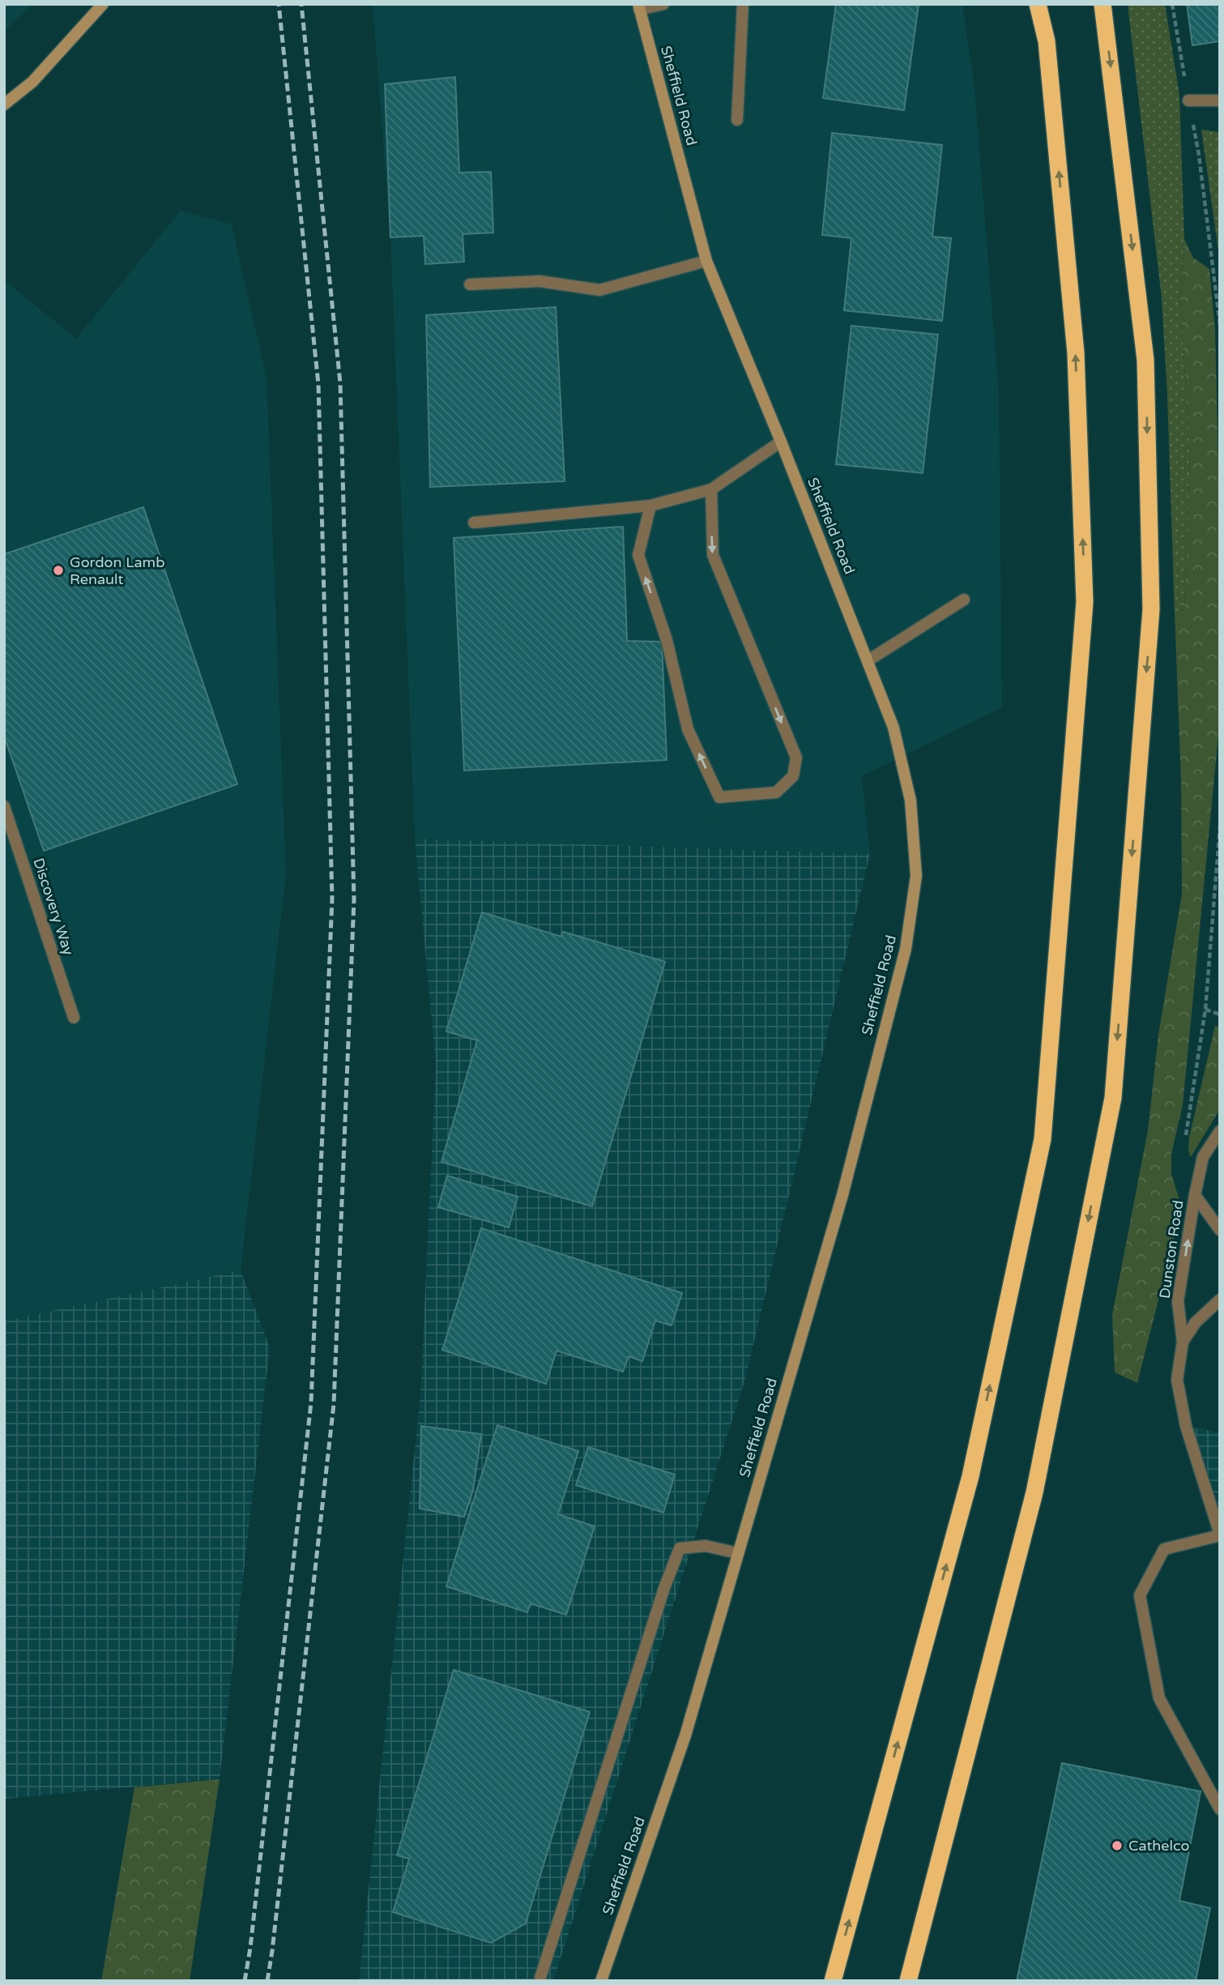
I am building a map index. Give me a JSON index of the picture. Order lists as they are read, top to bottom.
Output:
{
  "streets": {
    "main road": ["Sheffield Road"],
    "street": ["Discovery Way", "Dunston Road"]
  },
  "places": ["Gordon Lamb Renault", "Cathelco"]
}
